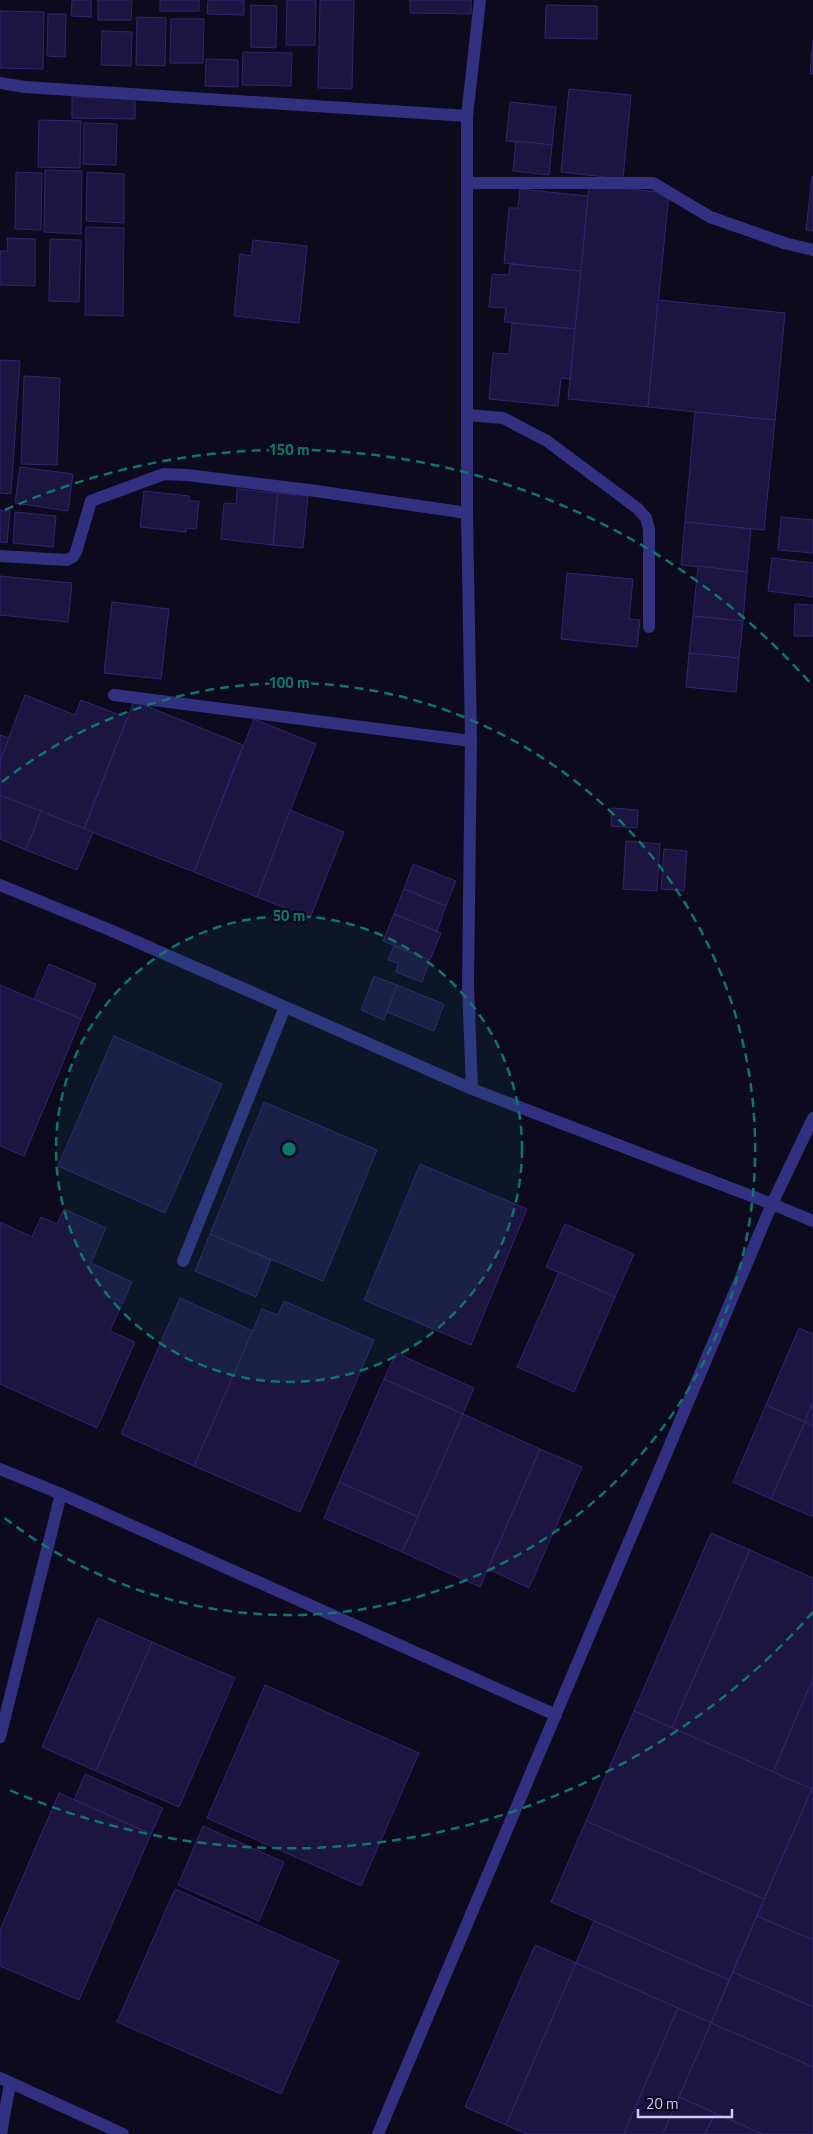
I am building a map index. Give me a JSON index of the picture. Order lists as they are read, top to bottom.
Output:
{
  "scale_bar": "20 m",
  "rings": ["150 m", "100 m", "50 m"]
}
